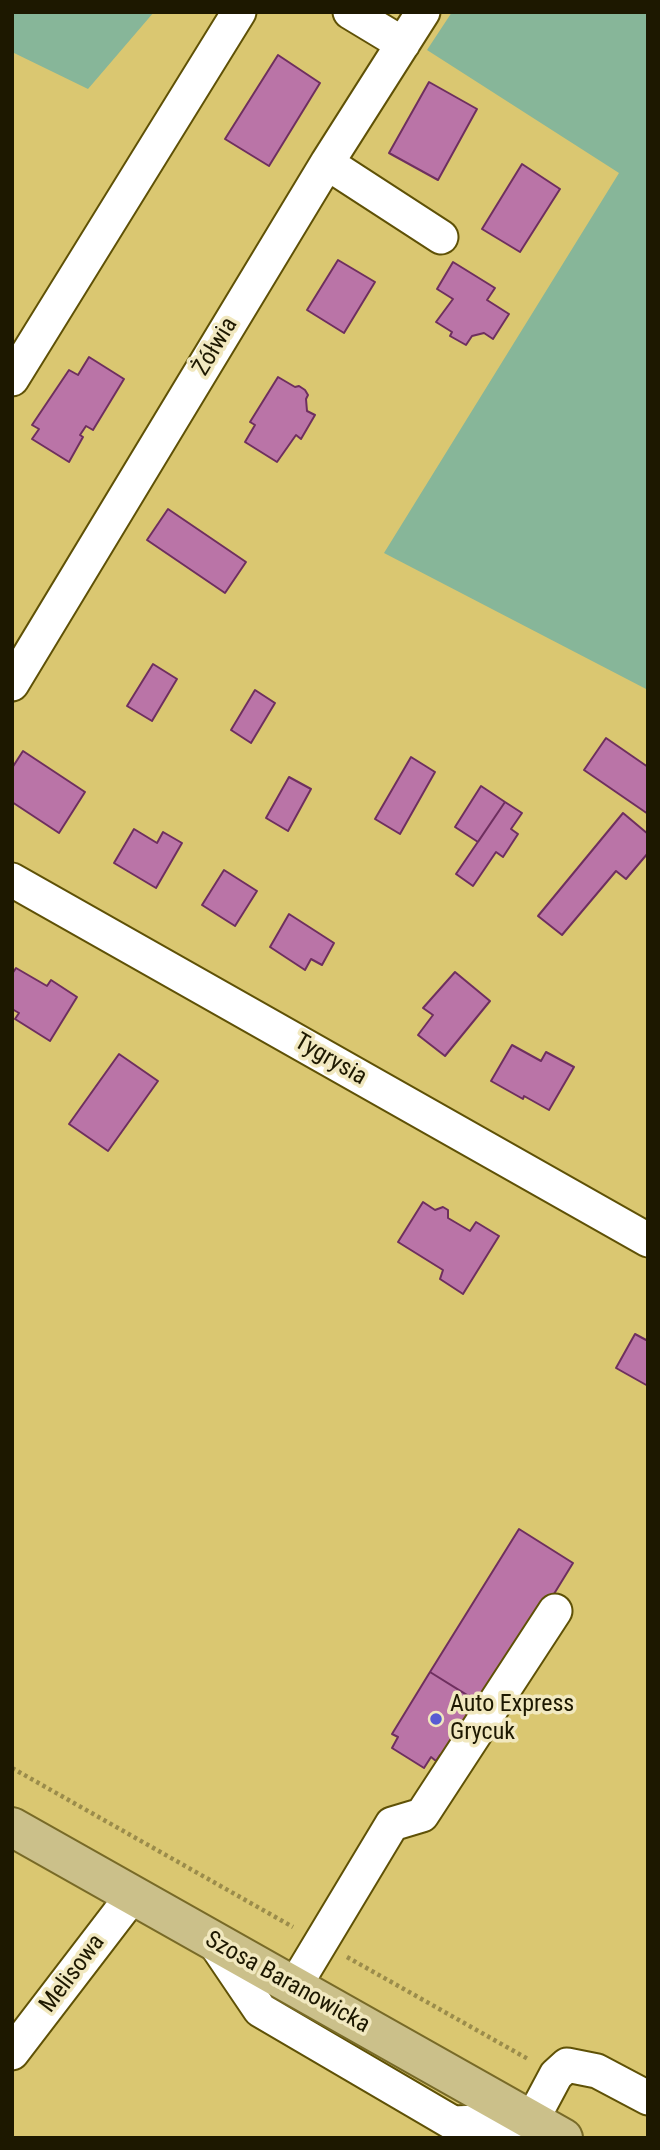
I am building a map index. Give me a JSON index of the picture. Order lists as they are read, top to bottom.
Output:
{
  "streets": {
    "main road": ["Szosa Baranowicka"],
    "street": ["Żółwia", "Tygrysia", "Melisowa"]
  },
  "crossings": [
    ["Melisowa", "Szosa Baranowicka"]
  ],
  "places": ["Auto Express Grycuk"]
}
